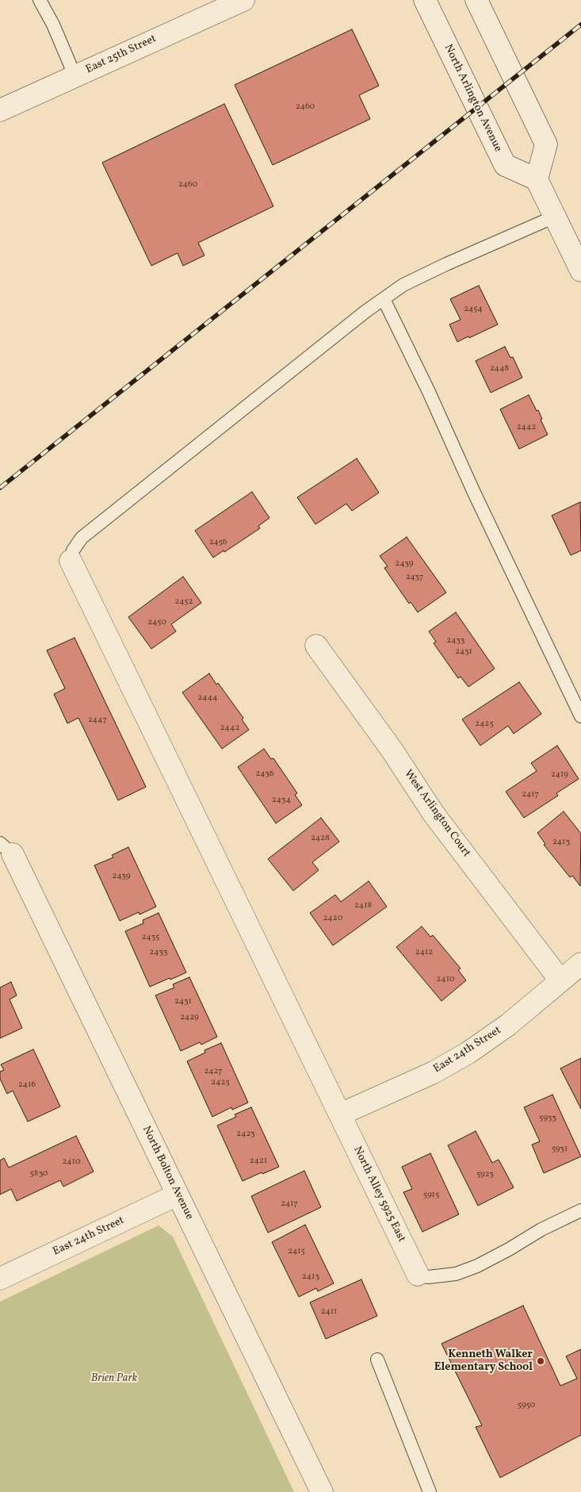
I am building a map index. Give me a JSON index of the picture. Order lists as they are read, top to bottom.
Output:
{
  "streets": {
    "street": [
      "East 25th Street",
      "North Arlington Avenue",
      "West Arlington Court",
      "East 24th Street",
      "North Bolton Avenue",
      "North Alley 5925 East"
    ]
  },
  "crossings": [
    ["West Arlington Court", "East 24th Street"],
    ["East 24th Street", "North Bolton Avenue"],
    ["East 24th Street", "North Alley 5925 East"]
  ],
  "parks": ["Brien Park"],
  "places": ["Kenneth Walker Elementary School"],
  "house_numbers": [
    "2460",
    "2460",
    "2454",
    "2448",
    "2442",
    "2456",
    "2439",
    "2437",
    "2452",
    "2450",
    "2433",
    "2431",
    "2444",
    "2447",
    "2425",
    "2442",
    "2436",
    "2419",
    "2417",
    "2434",
    "2428",
    "2413",
    "2439",
    "2418",
    "2420",
    "2435",
    "2433",
    "2412",
    "2410",
    "2431",
    "2429",
    "2427",
    "2425",
    "2416",
    "5933",
    "2423",
    "5931",
    "2421",
    "2410",
    "5830",
    "5923",
    "5915",
    "2417",
    "2415",
    "2413",
    "2411",
    "5950"
  ]
}
